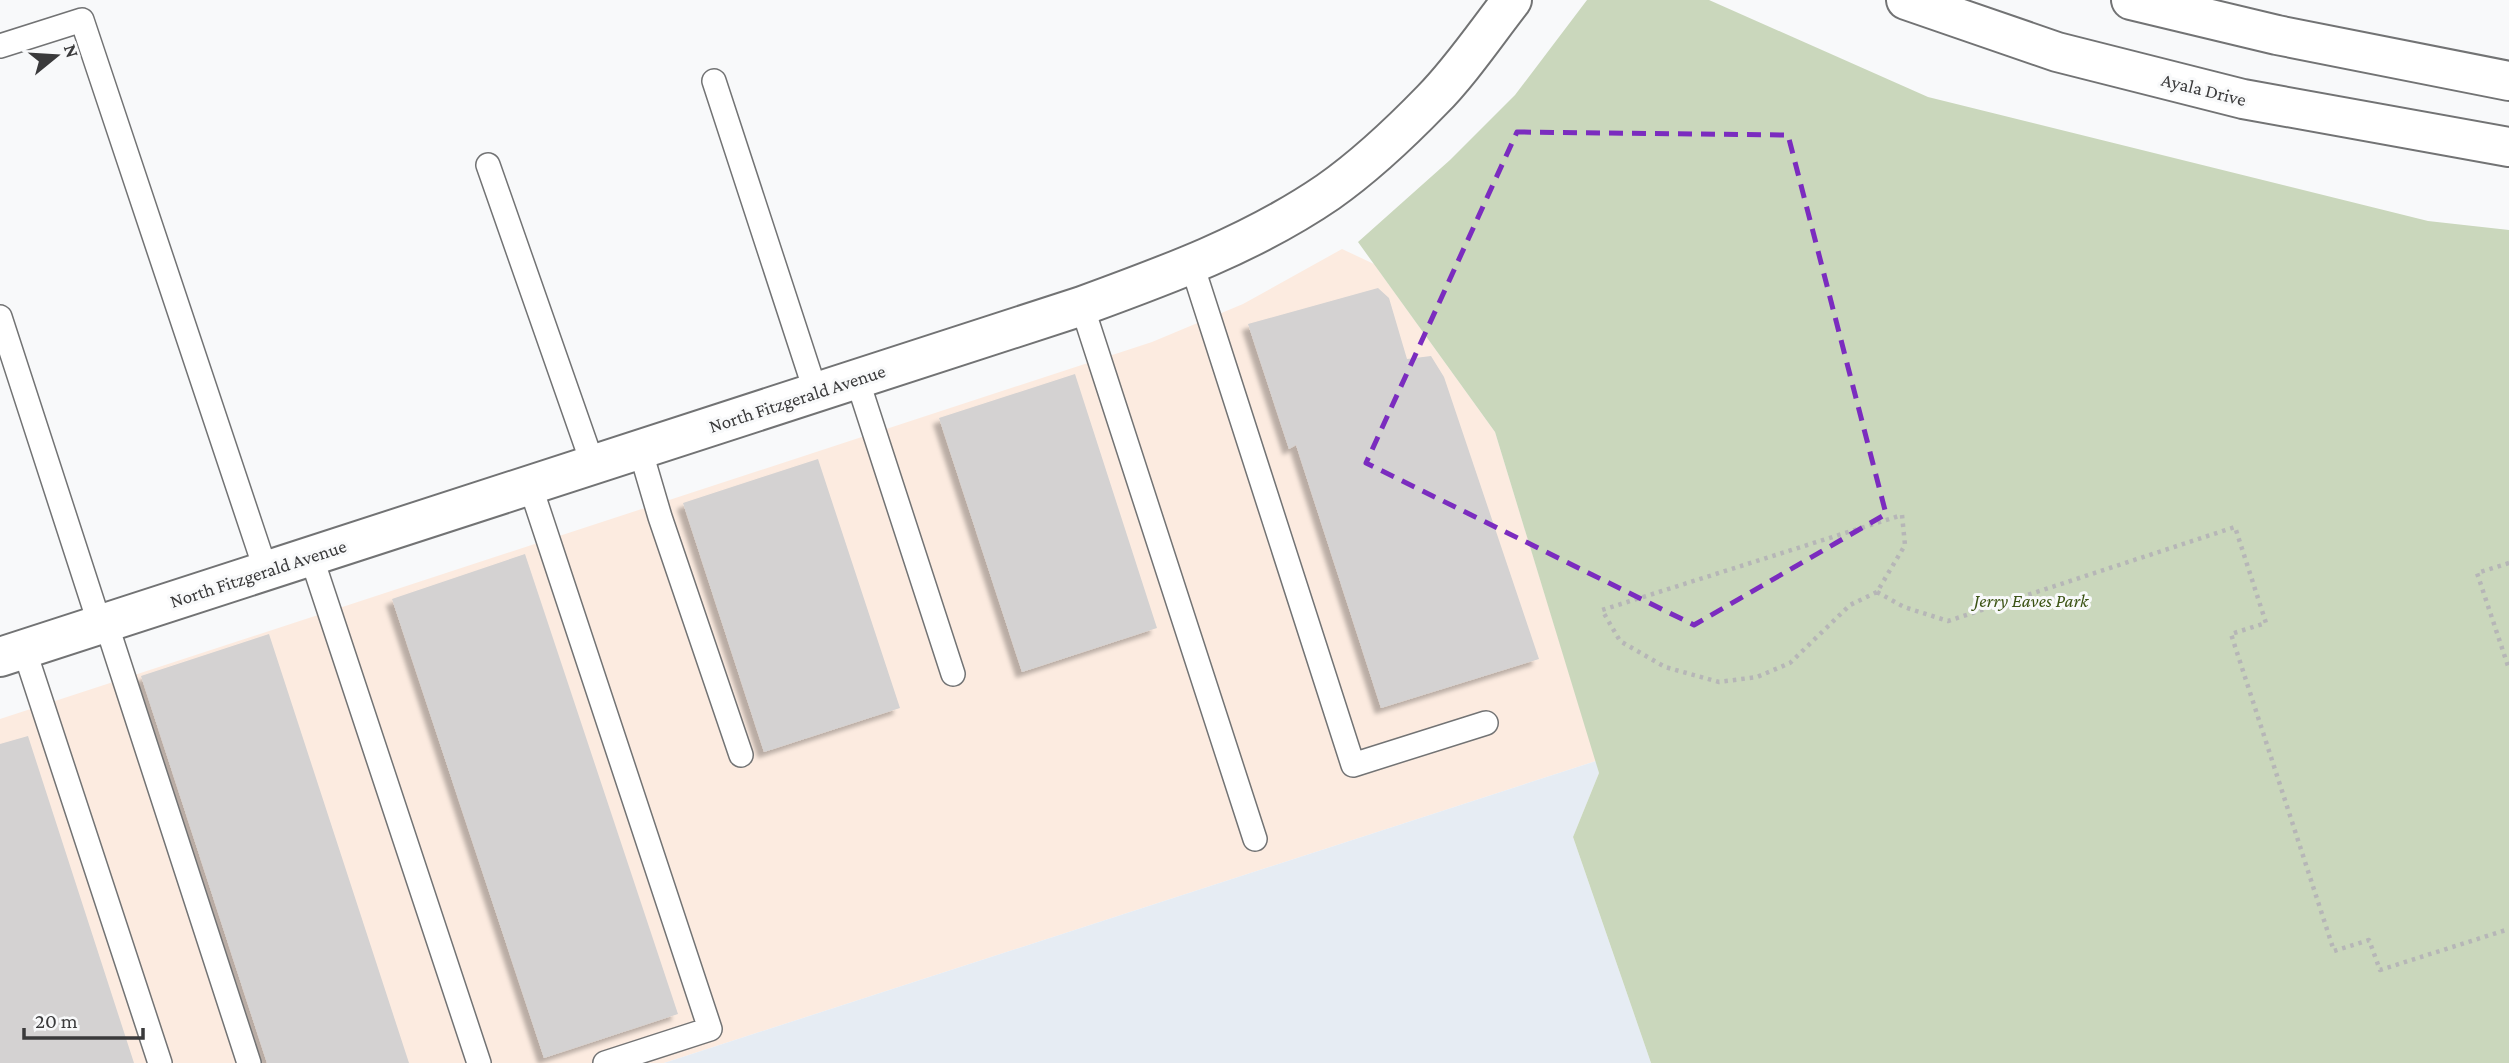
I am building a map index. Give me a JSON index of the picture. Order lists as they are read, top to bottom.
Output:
{
  "streets": {
    "street": ["Ayala Drive", "North Fitzgerald Avenue"]
  },
  "parks": ["Jerry Eaves Park"],
  "scale_bar": "20 m",
  "north": "right"
}
